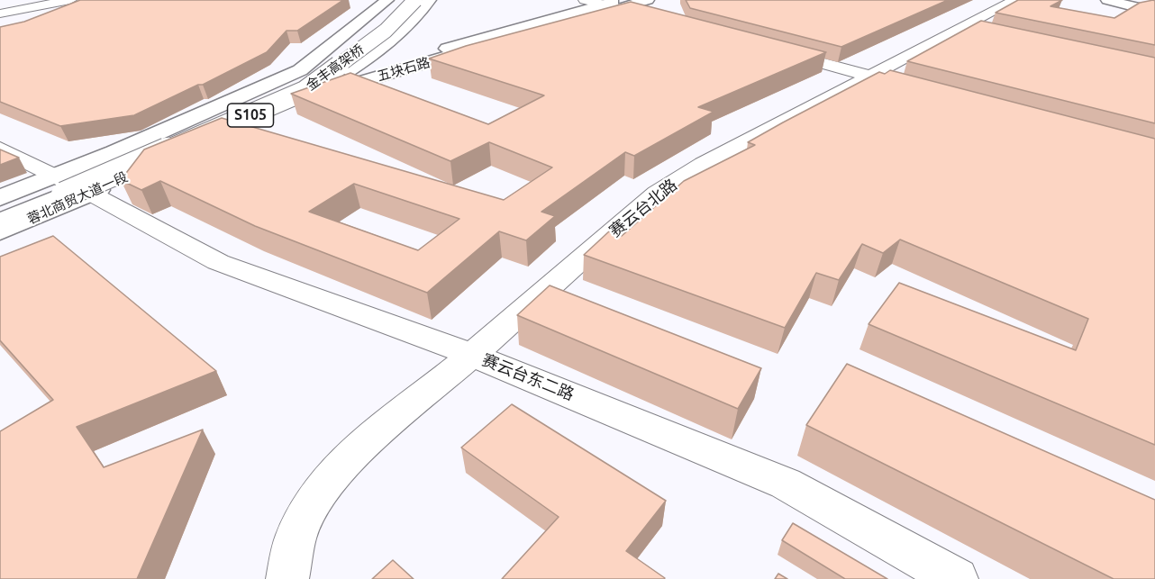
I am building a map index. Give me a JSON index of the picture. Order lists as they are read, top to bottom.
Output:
{
  "streets": {
    "main road": [
      "金丰高架桥",
      "五块石路",
      "S105",
      "蓉北商贸大道一段"
    ],
    "street": ["赛云台北路", "赛云台东二路"]
  },
  "crossings": [
    ["金丰高架桥", "蓉北商贸大道一段"],
    ["金丰高架桥", "赛云台东二路"],
    ["五块石路", "蓉北商贸大道一段"],
    ["蓉北商贸大道一段", "赛云台东二路"],
    ["赛云台北路", "赛云台东二路"]
  ]
}
